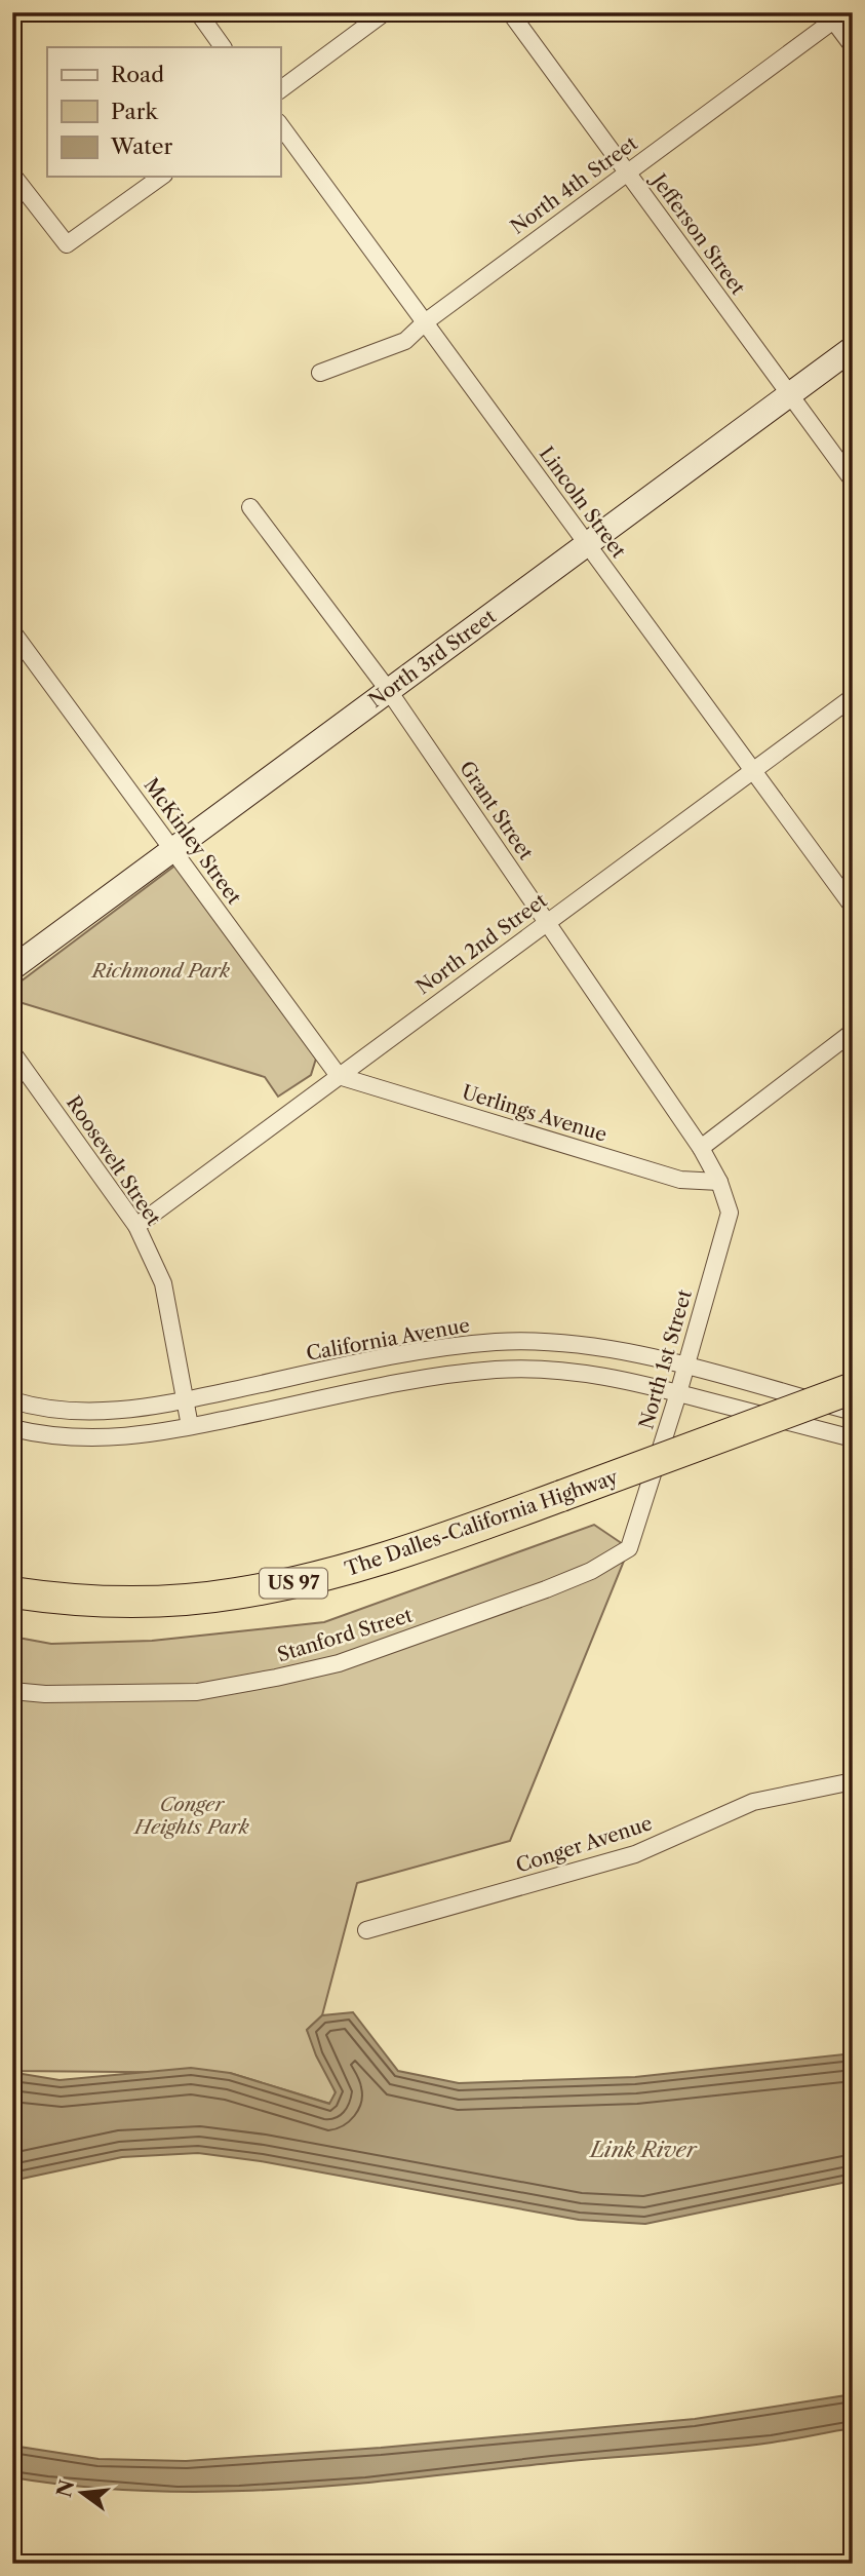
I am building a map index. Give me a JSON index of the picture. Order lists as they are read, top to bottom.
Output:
{
  "streets": {
    "highway": ["The Dalles-California Highway", "US 97"],
    "street": [
      "North 4th Street",
      "Jefferson Street",
      "Lincoln Street",
      "North 3rd Street",
      "Grant Street",
      "McKinley Street",
      "North 2nd Street",
      "Uerlings Avenue",
      "Roosevelt Street",
      "California Avenue",
      "North 1st Street",
      "Stanford Street",
      "Conger Avenue"
    ]
  },
  "crossings": [
    ["North 4th Street", "Jefferson Street"],
    ["North 4th Street", "Lincoln Street"],
    ["Jefferson Street", "North 3rd Street"],
    ["Lincoln Street", "North 3rd Street"],
    ["Lincoln Street", "North 2nd Street"],
    ["North 3rd Street", "Grant Street"],
    ["North 3rd Street", "McKinley Street"],
    ["Grant Street", "North 2nd Street"],
    ["Grant Street", "Uerlings Avenue"],
    ["Grant Street", "North 1st Street"],
    ["McKinley Street", "North 2nd Street"],
    ["McKinley Street", "Uerlings Avenue"],
    ["North 2nd Street", "Uerlings Avenue"],
    ["North 2nd Street", "Roosevelt Street"],
    ["Uerlings Avenue", "North 1st Street"],
    ["Roosevelt Street", "California Avenue"],
    ["California Avenue", "North 1st Street"],
    ["North 1st Street", "Stanford Street"]
  ],
  "water": ["Link River"],
  "parks": ["Richmond Park", "Conger Heights Park"],
  "legend": ["Road", "Park", "Water"],
  "north": "left"
}
